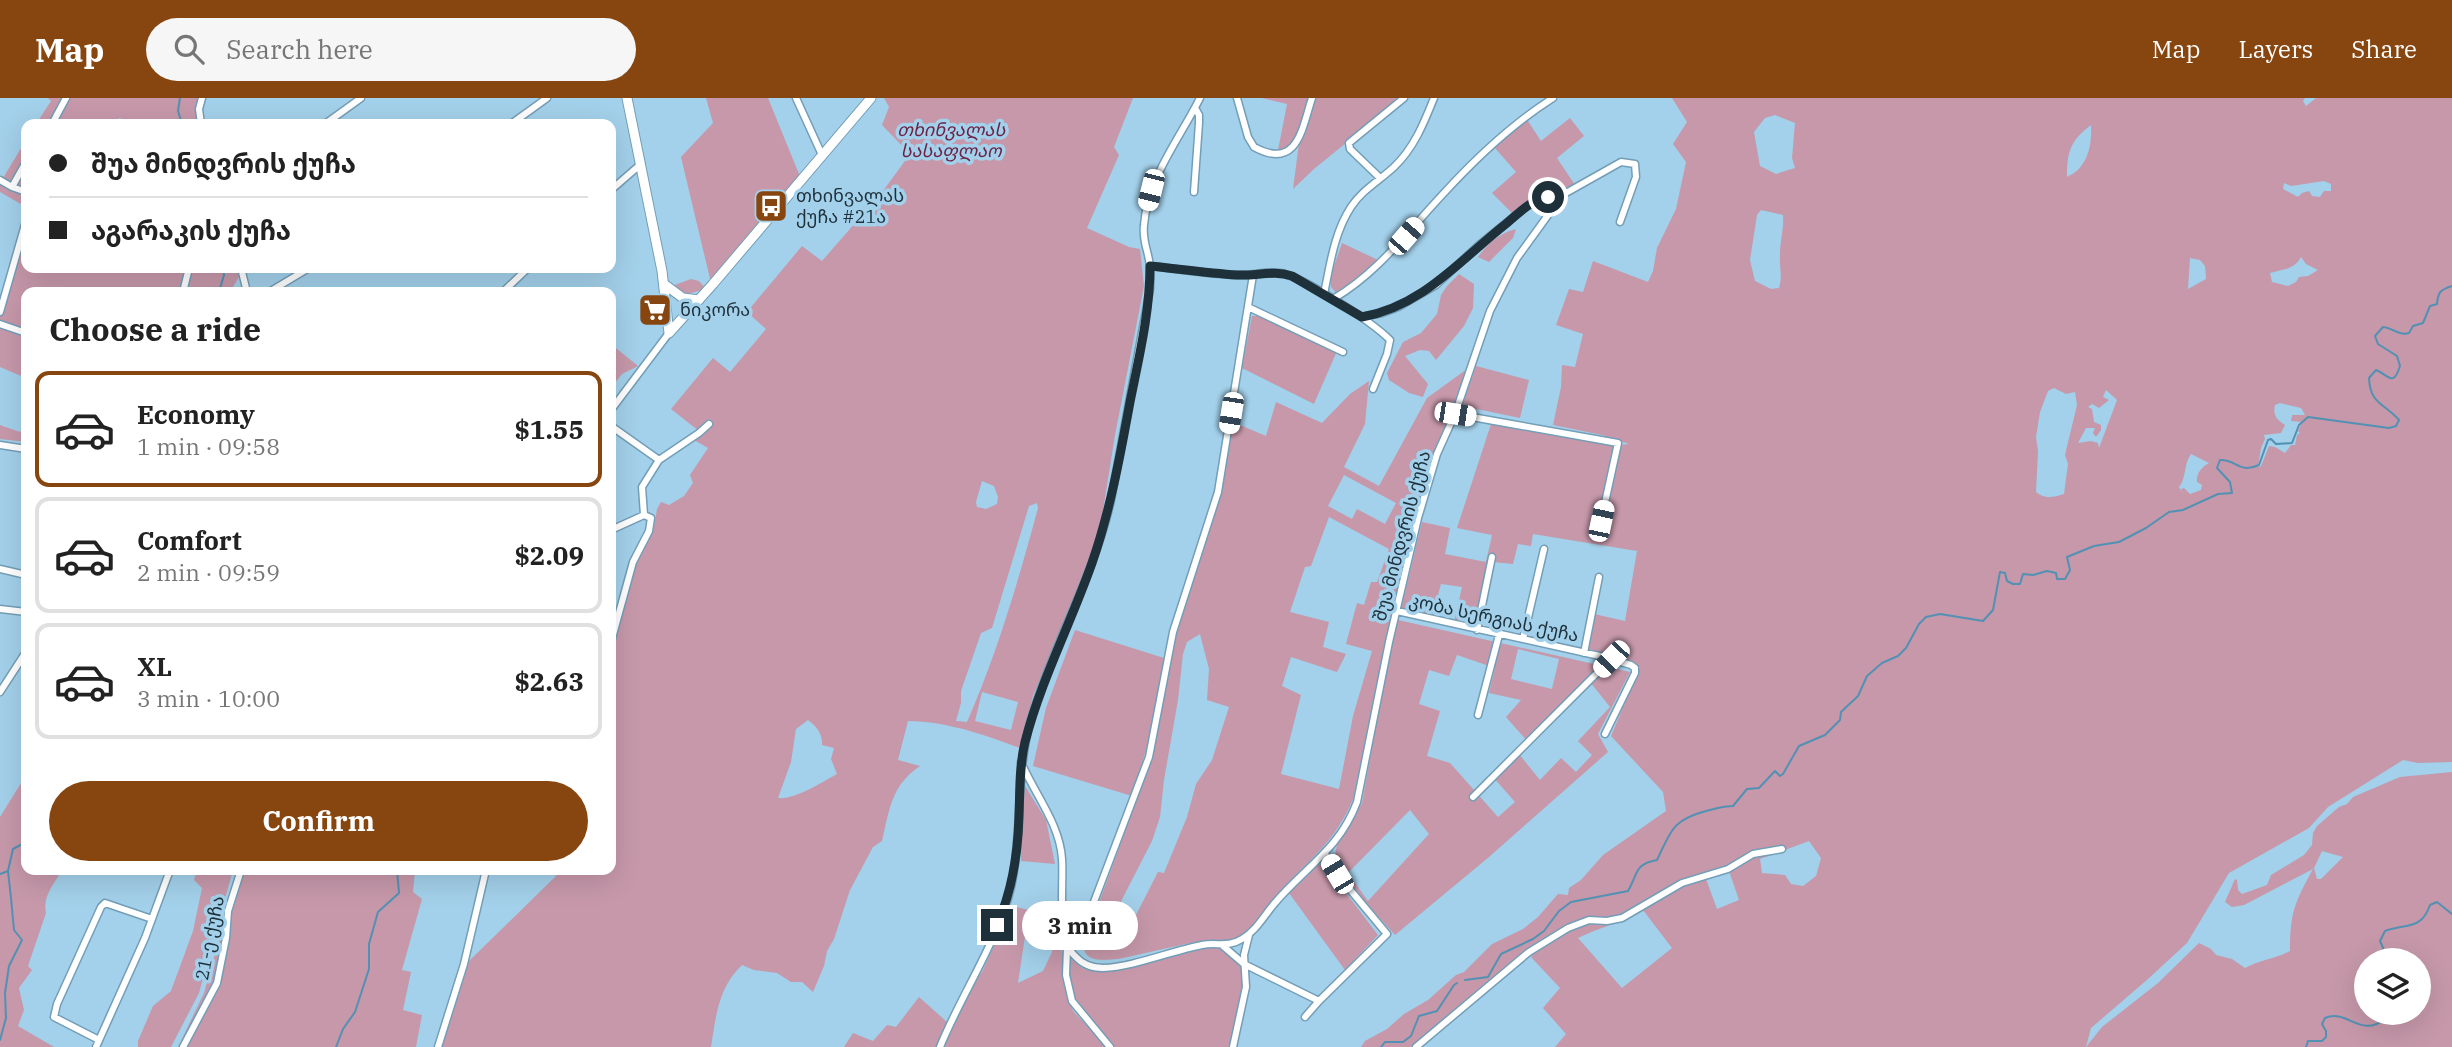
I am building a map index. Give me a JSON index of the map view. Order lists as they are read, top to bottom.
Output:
{
  "streets": {
    "street": ["შუა მინდვრის ქუჩა", "კობა სერგიას ქუჩა", "21-ე ქუჩა"]
  },
  "crossings": [
    ["შუა მინდვრის ქუჩა", "კობა სერგიას ქუჩა"]
  ],
  "parks": ["თხინვალას სასაფლაო"],
  "places": {
    "bus stop": ["თხინვალას ქუჩა #21ა"],
    "supermarket": ["ნიკორა"]
  },
  "page": {
    "header": "Map",
    "search": "Search here",
    "nav": ["Map", "Layers", "Share"],
    "banner": ["შუა მინდვრის ქუჩა", "აგარაკის ქუჩა"],
    "heading": "Choose a ride",
    "list": [
      {
        "name": "Economy",
        "note": "1 min · 09:58",
        "value": "$1.55"
      },
      {
        "name": "Comfort",
        "note": "2 min · 09:59",
        "value": "$2.09"
      },
      {
        "name": "XL",
        "note": "3 min · 10:00",
        "value": "$2.63"
      }
    ],
    "buttons": "Confirm",
    "bubble": "3 min"
  }
}
